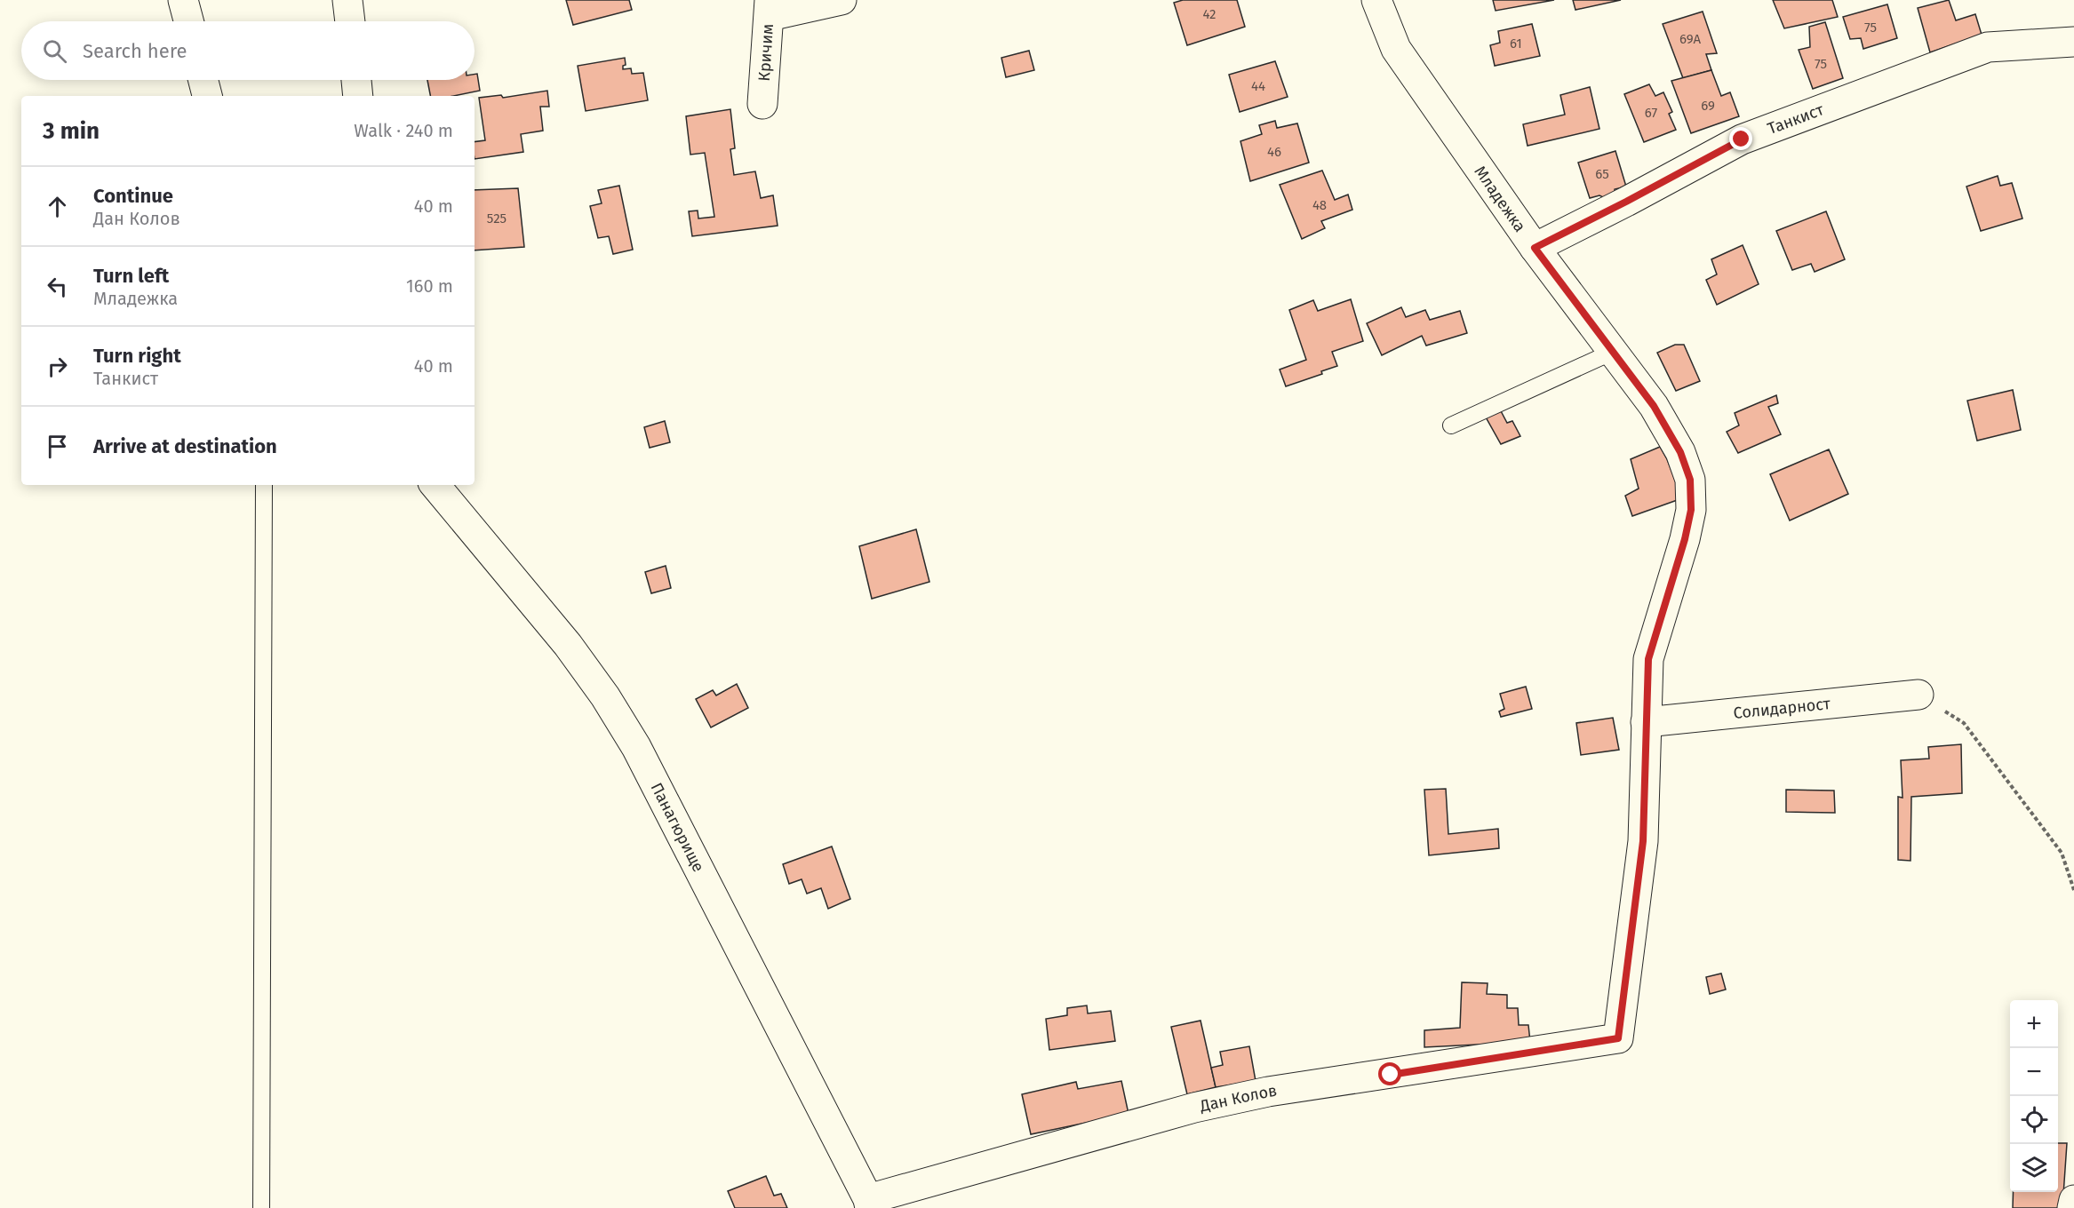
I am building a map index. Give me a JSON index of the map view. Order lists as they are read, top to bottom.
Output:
{
  "streets": {
    "street": [
      "Кричим",
      "Танкист",
      "Младежка",
      "Солидарност",
      "Панагюрище",
      "Дан Колов"
    ]
  },
  "crossings": [
    ["Танкист", "Младежка"],
    ["Младежка", "Солидарност"],
    ["Младежка", "Дан Колов"],
    ["Панагюрище", "Дан Колов"]
  ],
  "house_numbers": [
    "42",
    "75",
    "69А",
    "61",
    "75",
    "44",
    "69",
    "67",
    "46",
    "65",
    "48",
    "525"
  ],
  "page": {
    "search": "Search here",
    "heading": ["3 min", "Walk · 240 m"],
    "list": [
      ["Continue", "Дан Колов", "40 m"],
      ["Turn left", "Младежка", "160 m"],
      ["Turn right", "Танкист", "40 m"],
      "Arrive at destination"
    ],
    "map_buttons": ["+", "−"]
  }
}
